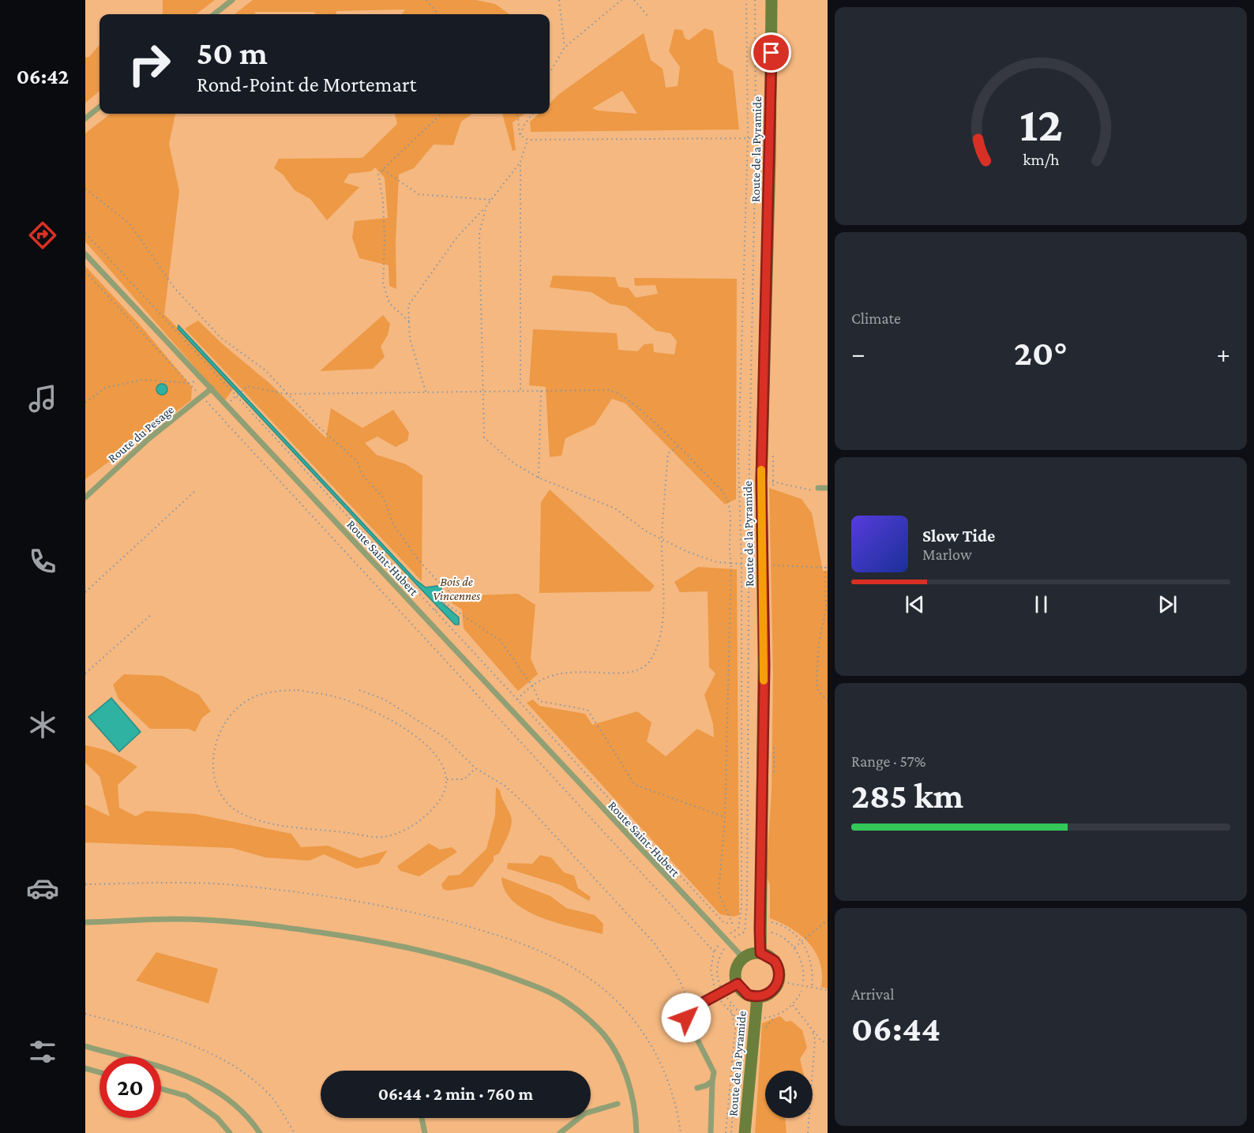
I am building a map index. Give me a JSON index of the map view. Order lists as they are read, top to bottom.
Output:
{
  "streets": {
    "street": ["Route de la Pyramide"],
    "lane": ["Route du Pesage", "Route Saint-Hubert"]
  },
  "crossings": [
    ["Route de la Pyramide", "Route Saint-Hubert"],
    ["Route du Pesage", "Route Saint-Hubert"]
  ],
  "parks": ["Bois de Vincennes"],
  "page": {
    "tabs": "06:42",
    "turn": ["50 m", "Rond-Point de Mortemart"],
    "tile": [
      "Climate",
      ["Range · 57%", "285 km"],
      ["Arrival", "06:44"]
    ],
    "heat": ["−", "20°", "+"],
    "song": ["Slow Tide", "Marlow"],
    "limit": "20",
    "trip": "06:44 · 2 min · 760 m",
    "gauge": ["12", "km/h"]
  }
}
